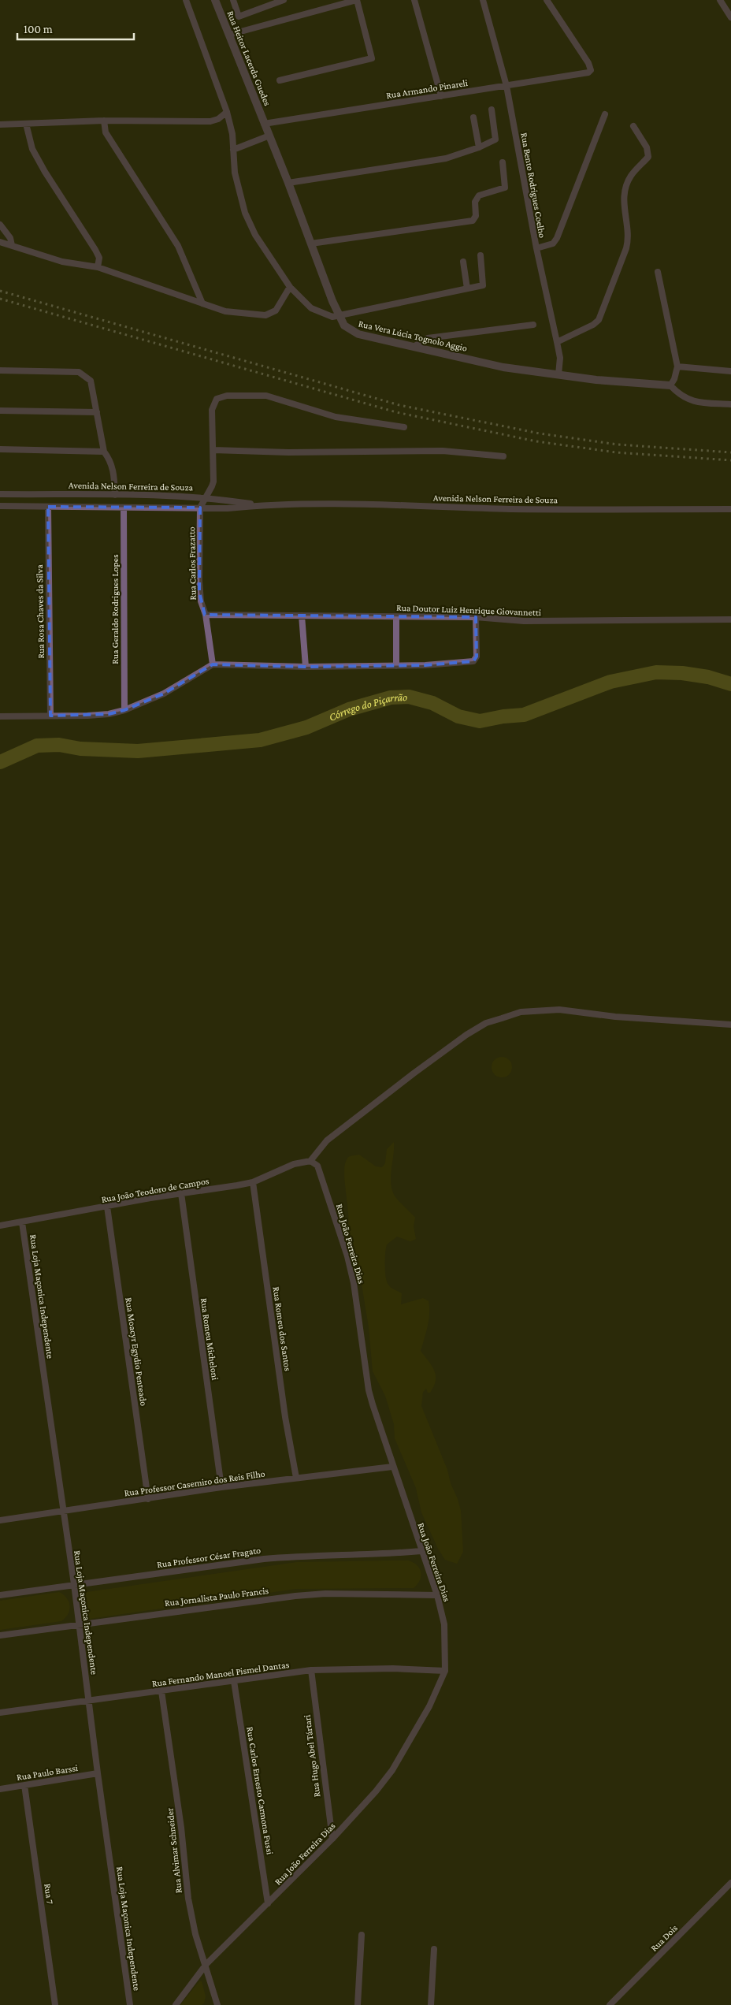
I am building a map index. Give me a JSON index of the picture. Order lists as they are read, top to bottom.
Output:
{
  "streets": {
    "street": [
      "Rua Heitor Lacerda Guedes",
      "Rua Armando Pinareli",
      "Rua Bento Rodrigues Coelho",
      "Rua Vera Lúcia Tognolo Aggio",
      "Avenida Nelson Ferreira de Souza",
      "Rua Carlos Frazatto",
      "Rua Geraldo Rodrigues Lopes",
      "Rua Doutor Luiz Henrique Giovannetti",
      "Rua Rosa Chaves da Silva",
      "Rua João Teodoro de Campos",
      "Rua João Ferreira Dias",
      "Rua Loja Maçonica Independente",
      "Rua Romeu dos Santos",
      "Rua Romeu Micheloni",
      "Rua Moacyr Egydio Penteado",
      "Rua Professor Casemiro dos Reis Filho",
      "Rua Professor César Fragato",
      "Rua Jornalista Paulo Francis",
      "Rua Fernando Manoel Pismel Dantas",
      "Rua Hugo Abel Tártari",
      "Rua Paulo Barssi",
      "Rua Carlos Ernesto Carmona Fussi",
      "Rua Alvimar Schneider",
      "Rua 7",
      "Rua Dois"
    ]
  },
  "crossings": [
    ["Rua Heitor Lacerda Guedes", "Rua Armando Pinareli"],
    ["Rua Heitor Lacerda Guedes", "Rua Vera Lúcia Tognolo Aggio"],
    ["Rua Armando Pinareli", "Rua Bento Rodrigues Coelho"],
    ["Rua Armando Pinareli", "Rua Vera Lúcia Tognolo Aggio"],
    ["Rua Bento Rodrigues Coelho", "Rua Vera Lúcia Tognolo Aggio"],
    ["Avenida Nelson Ferreira de Souza", "Rua Carlos Frazatto"],
    ["Avenida Nelson Ferreira de Souza", "Rua Geraldo Rodrigues Lopes"],
    ["Avenida Nelson Ferreira de Souza", "Rua Rosa Chaves da Silva"],
    ["Rua Carlos Frazatto", "Rua Doutor Luiz Henrique Giovannetti"],
    ["Rua João Teodoro de Campos", "Rua João Ferreira Dias"],
    ["Rua João Teodoro de Campos", "Rua Loja Maçonica Independente"],
    ["Rua João Teodoro de Campos", "Rua Romeu dos Santos"],
    ["Rua João Teodoro de Campos", "Rua Romeu Micheloni"],
    ["Rua João Teodoro de Campos", "Rua Moacyr Egydio Penteado"],
    ["Rua João Ferreira Dias", "Rua Professor Casemiro dos Reis Filho"],
    ["Rua João Ferreira Dias", "Rua Professor César Fragato"],
    ["Rua João Ferreira Dias", "Rua Jornalista Paulo Francis"],
    ["Rua João Ferreira Dias", "Rua Fernando Manoel Pismel Dantas"],
    ["Rua João Ferreira Dias", "Rua Hugo Abel Tártari"],
    ["Rua João Ferreira Dias", "Rua Carlos Ernesto Carmona Fussi"],
    ["Rua João Ferreira Dias", "Rua Alvimar Schneider"],
    ["Rua Loja Maçonica Independente", "Rua Professor Casemiro dos Reis Filho"],
    ["Rua Loja Maçonica Independente", "Rua Professor César Fragato"],
    ["Rua Loja Maçonica Independente", "Rua Jornalista Paulo Francis"],
    ["Rua Loja Maçonica Independente", "Rua Fernando Manoel Pismel Dantas"],
    ["Rua Loja Maçonica Independente", "Rua Paulo Barssi"],
    ["Rua Romeu dos Santos", "Rua Professor Casemiro dos Reis Filho"],
    ["Rua Romeu Micheloni", "Rua Professor Casemiro dos Reis Filho"],
    ["Rua Moacyr Egydio Penteado", "Rua Professor Casemiro dos Reis Filho"],
    ["Rua Fernando Manoel Pismel Dantas", "Rua Hugo Abel Tártari"],
    ["Rua Fernando Manoel Pismel Dantas", "Rua Carlos Ernesto Carmona Fussi"],
    ["Rua Fernando Manoel Pismel Dantas", "Rua Alvimar Schneider"],
    ["Rua Paulo Barssi", "Rua 7"]
  ],
  "water": ["Córrego do Piçarrão"],
  "scale_bar": "100 m"
}
